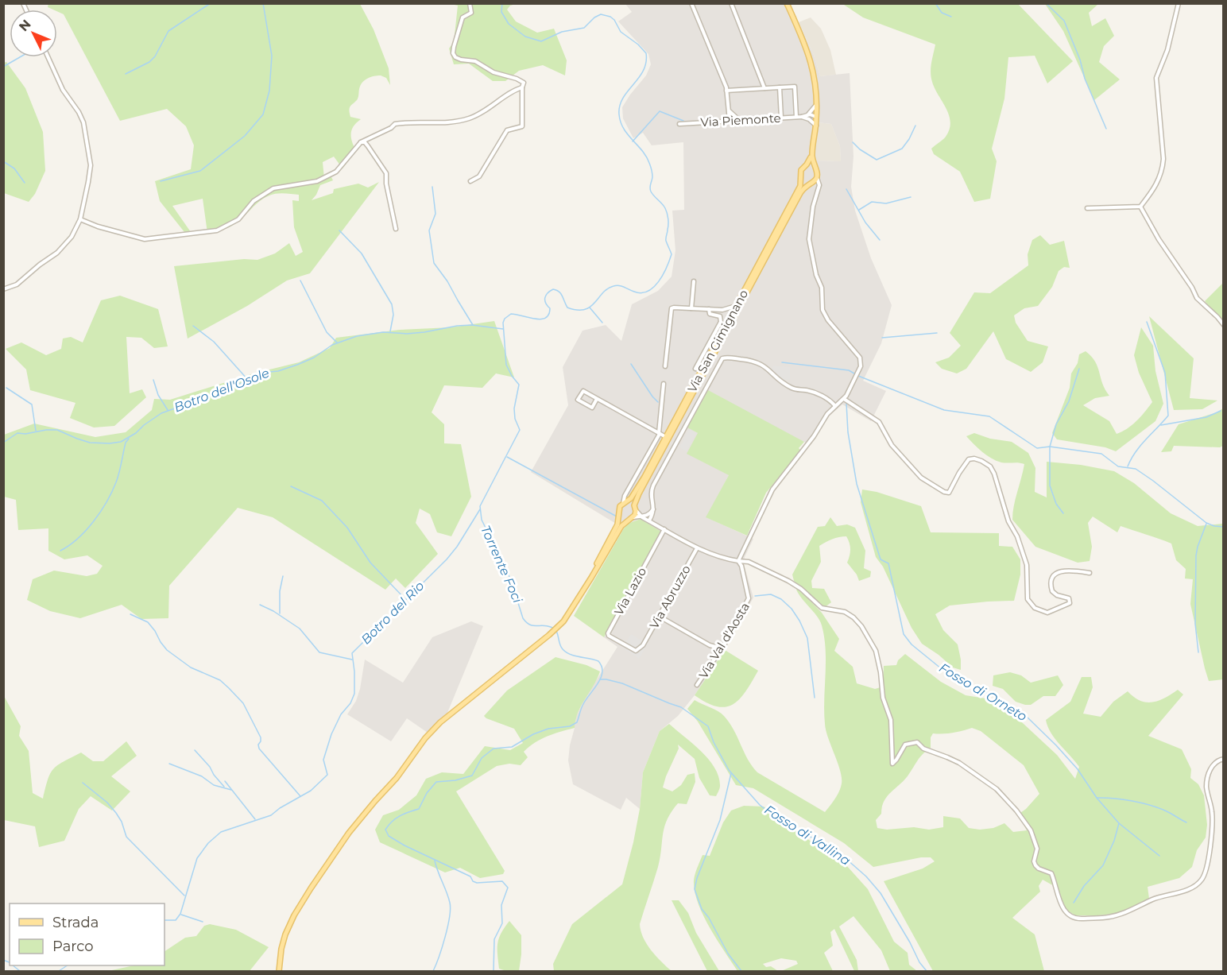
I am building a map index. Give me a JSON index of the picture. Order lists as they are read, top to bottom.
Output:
{
  "streets": {
    "main road": ["Via San Gimignano"],
    "street": [
      "Via Piemonte",
      "Via Lazio",
      "Via Abruzzo",
      "Via Val d'Aosta"
    ]
  },
  "crossings": [
    ["Via Lazio", "Via Abruzzo"]
  ],
  "water": [
    "Botro dell'Osole",
    "Torrente Foci",
    "Botro del Rio",
    "Fosso di Orneto",
    "Fosso di Vallina"
  ],
  "legend": ["Strada", "Parco"],
  "north": "top left"
}
